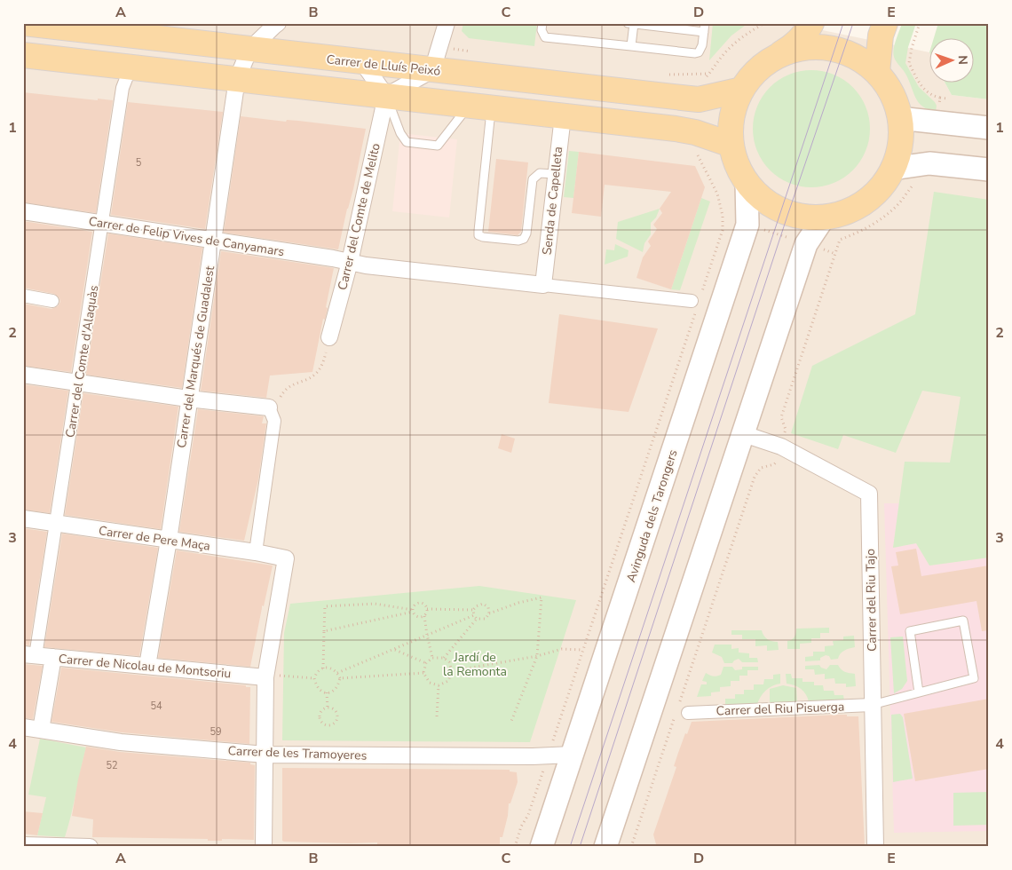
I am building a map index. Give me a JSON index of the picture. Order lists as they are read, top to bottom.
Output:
{
  "streets": {
    "main road": ["Carrer de Lluís Peixó", "Avinguda dels Tarongers"],
    "street": [
      "Senda de Capelleta",
      "Carrer del Comte de Melito",
      "Carrer de Felip Vives de Canyamars",
      "Carrer del Marqués de Guadalest",
      "Carrer del Comte d'Alaquàs",
      "Carrer de Pere Maça",
      "Carrer del Riu Tajo",
      "Carrer de Nicolau de Montsoriu",
      "Carrer del Riu Pisuerga",
      "Carrer de les Tramoyeres"
    ]
  },
  "crossings": [
    ["Carrer de Lluís Peixó", "Carrer del Marqués de Guadalest"],
    ["Senda de Capelleta", "Carrer de Felip Vives de Canyamars"],
    ["Carrer del Comte de Melito", "Carrer de Felip Vives de Canyamars"],
    ["Carrer de Felip Vives de Canyamars", "Carrer del Marqués de Guadalest"],
    ["Carrer de Felip Vives de Canyamars", "Carrer del Comte d'Alaquàs"],
    ["Carrer del Marqués de Guadalest", "Carrer de Pere Maça"],
    ["Carrer del Marqués de Guadalest", "Carrer de Nicolau de Montsoriu"],
    ["Carrer del Comte d'Alaquàs", "Carrer de Pere Maça"],
    ["Carrer del Comte d'Alaquàs", "Carrer de Nicolau de Montsoriu"],
    ["Avinguda dels Tarongers", "Carrer de les Tramoyeres"],
    ["Carrer de Pere Maça", "Carrer de Nicolau de Montsoriu"],
    ["Carrer del Riu Tajo", "Carrer del Riu Pisuerga"]
  ],
  "parks": ["Jardí de la Remonta"],
  "house_numbers": [
    "5",
    "54",
    "59",
    "52"
  ],
  "north": "right",
  "grid": {
    "columns": [
      "A",
      "B",
      "C",
      "D",
      "E"
    ],
    "rows": [
      "1",
      "2",
      "3",
      "4"
    ]
  }
}
